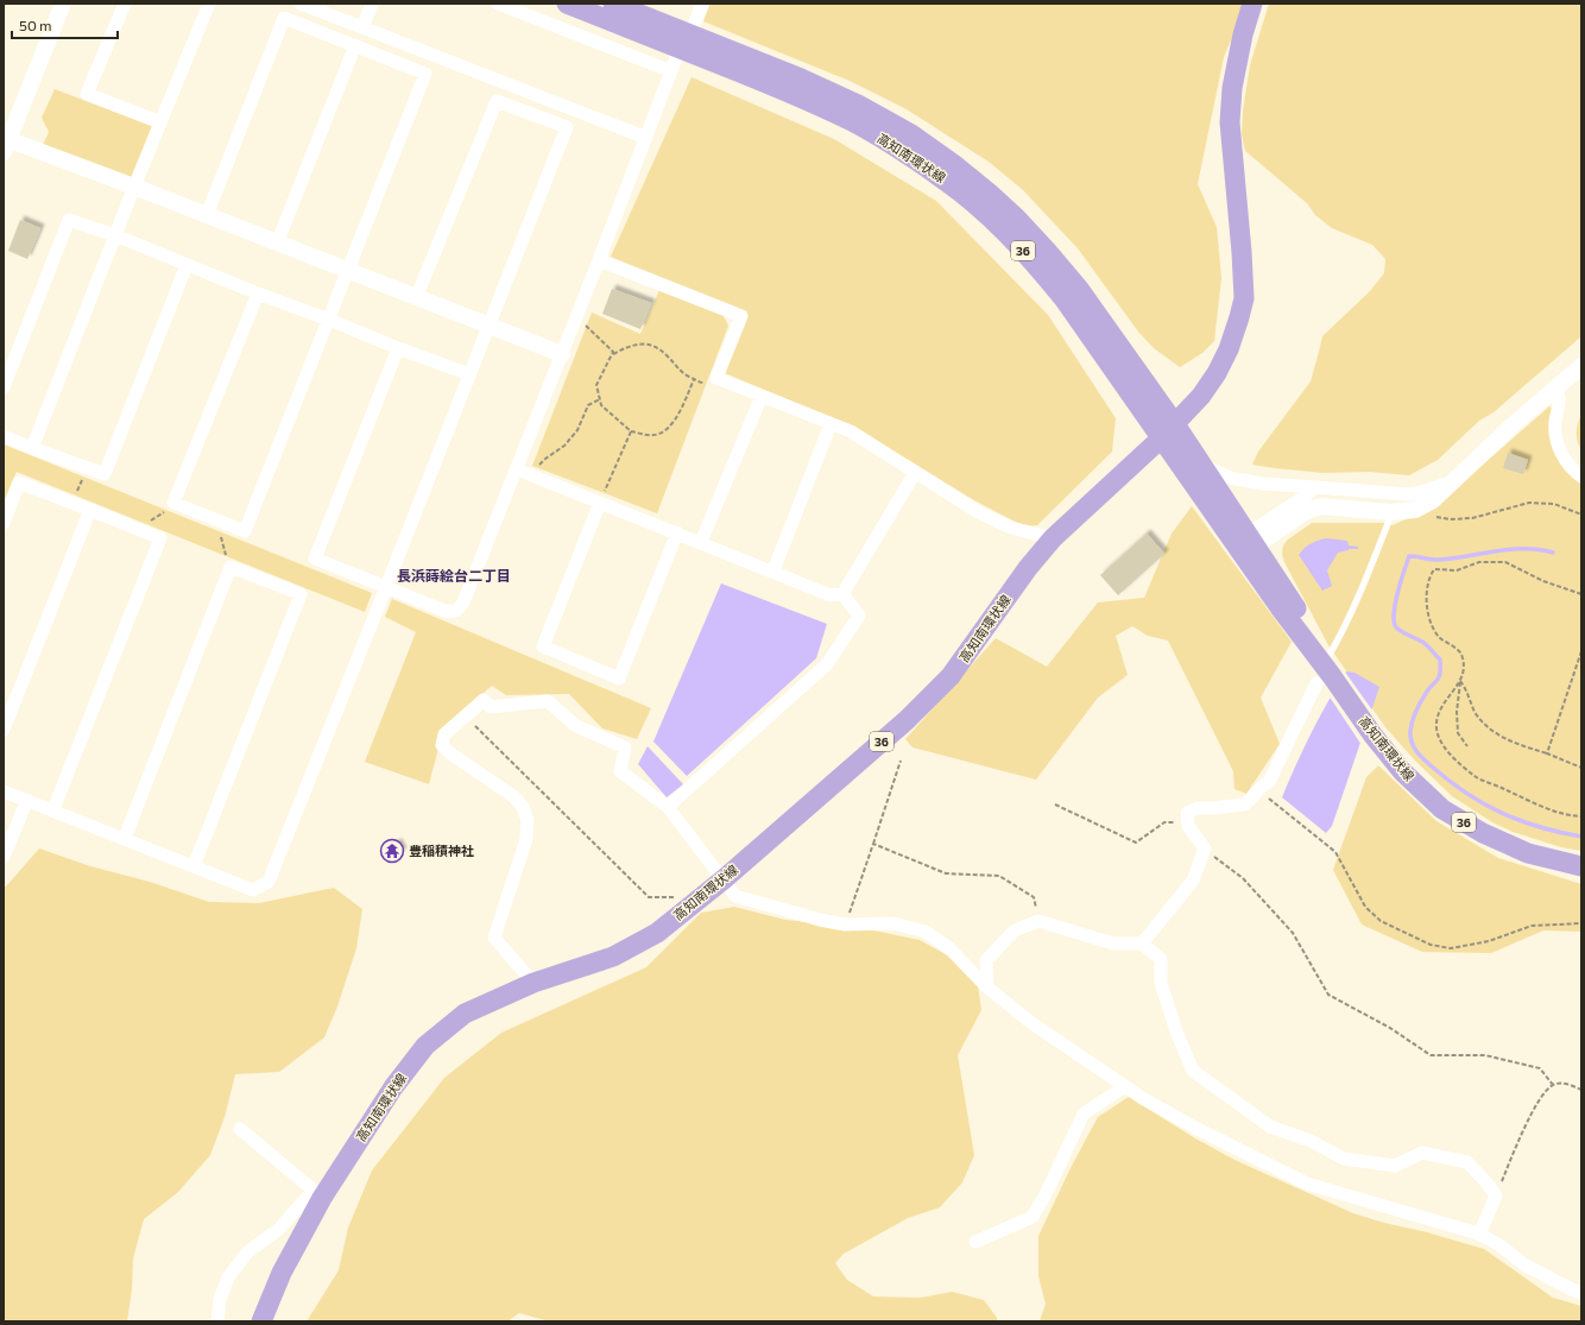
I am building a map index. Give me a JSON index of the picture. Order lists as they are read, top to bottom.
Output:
{
  "streets": {
    "main road": ["高知南環状線", "36"]
  },
  "districts": ["長浜蒔絵台二丁目"],
  "places": {
    "temple": ["豊稲積神社"]
  },
  "scale_bar": "50 m"
}
